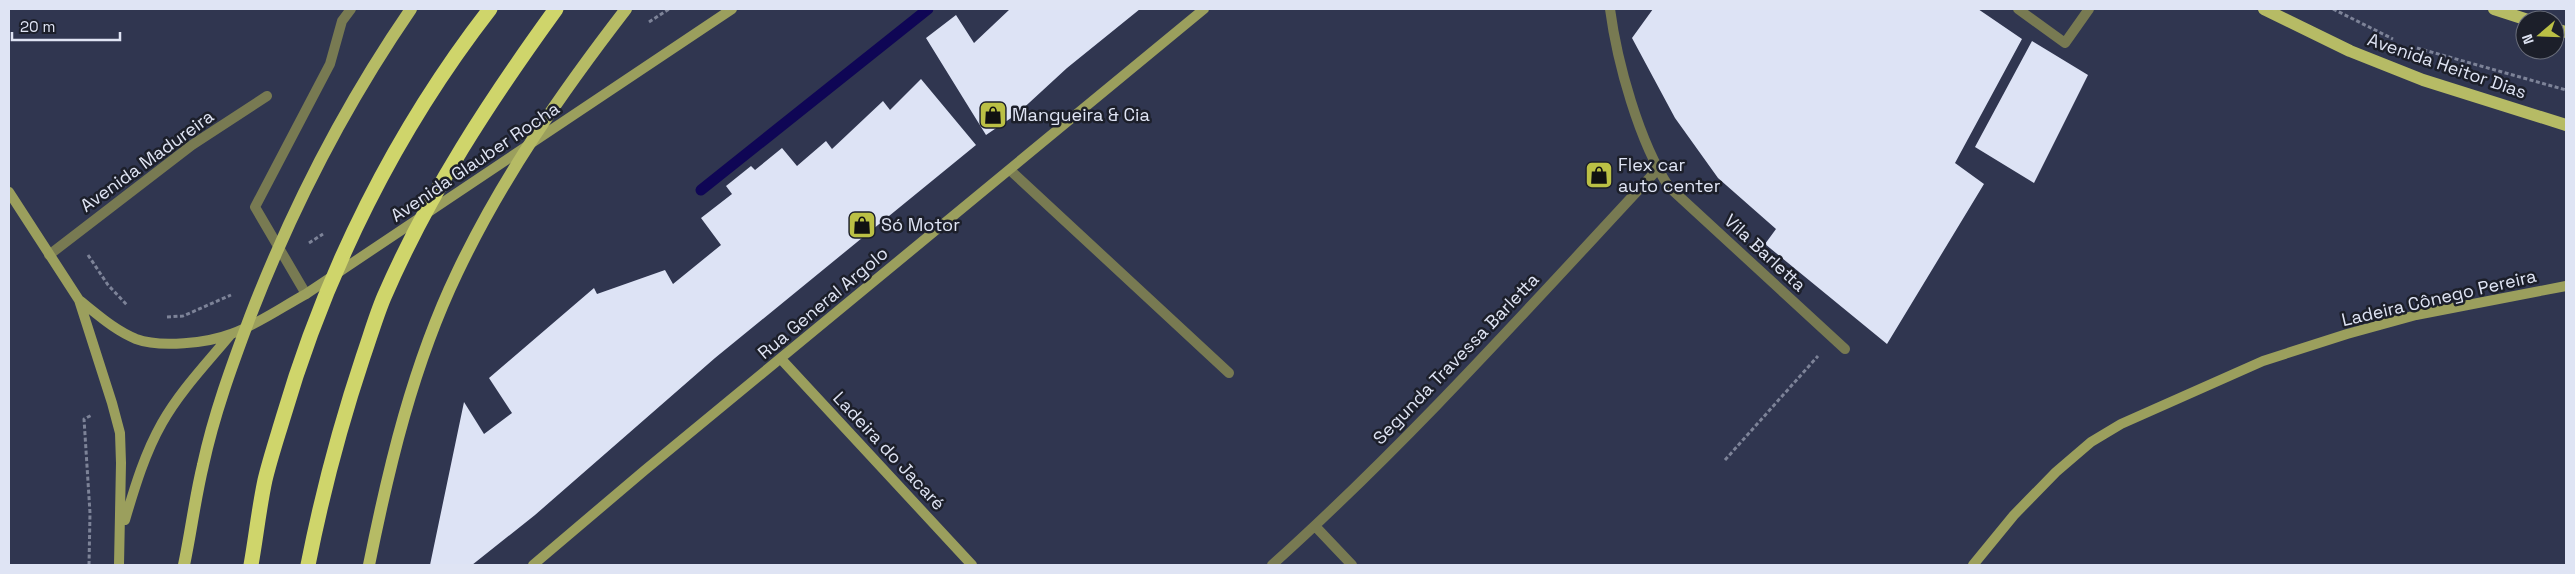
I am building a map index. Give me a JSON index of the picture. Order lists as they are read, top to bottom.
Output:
{
  "streets": {
    "main road": ["Avenida Heitor Dias"],
    "street": [
      "Avenida Madureira",
      "Avenida Glauber Rocha",
      "Vila Barletta",
      "Ladeira Cônego Pereira",
      "Rua General Argolo",
      "Segunda Travessa Barletta",
      "Ladeira do Jacaré"
    ]
  },
  "crossings": [
    ["Vila Barletta", "Segunda Travessa Barletta"],
    ["Rua General Argolo", "Ladeira do Jacaré"]
  ],
  "places": {
    "shop": ["Mangueira & Cia", "Flex car auto center", "Só Motor"]
  },
  "scale_bar": "20 m",
  "north": "left"
}
